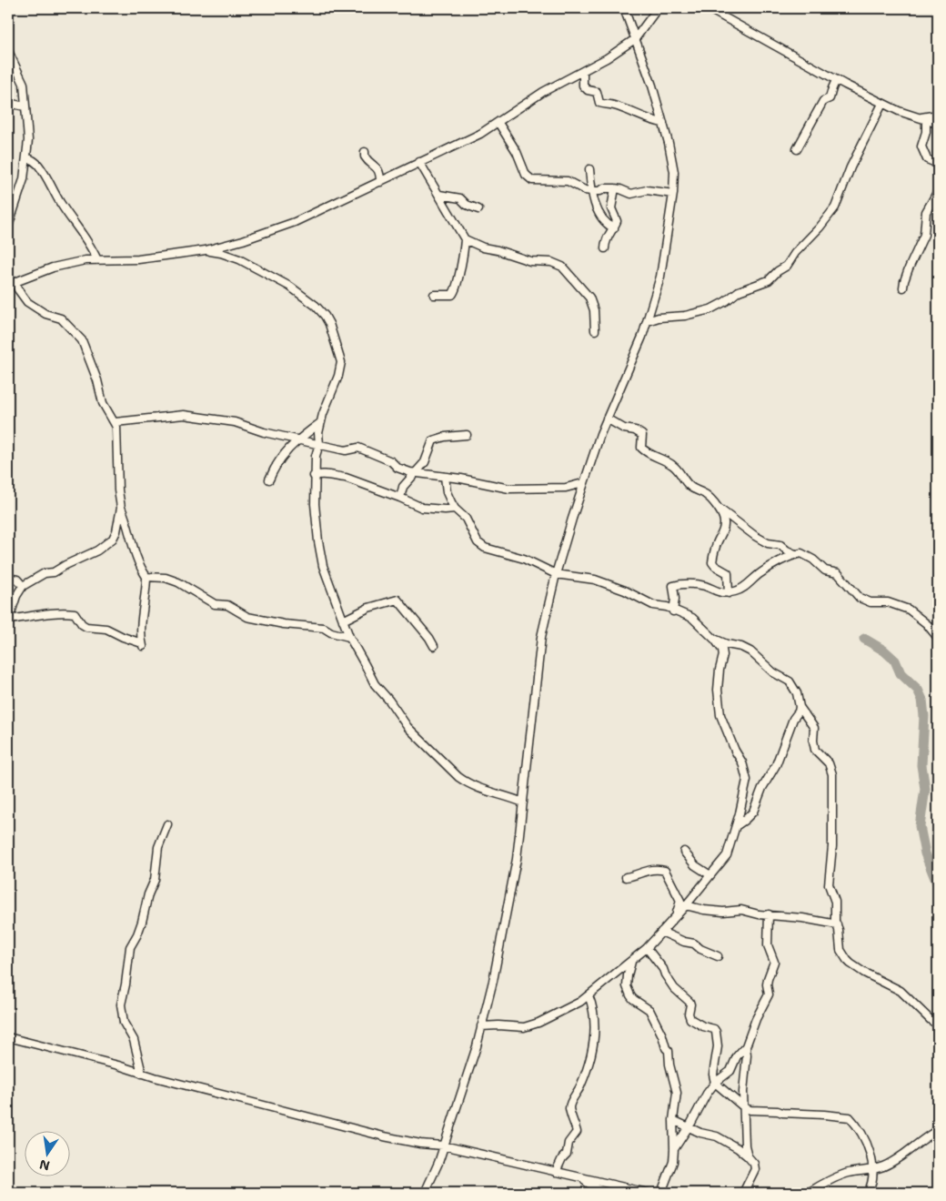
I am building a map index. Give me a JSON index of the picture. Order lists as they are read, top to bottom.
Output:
{
  "north": "bottom"
}
